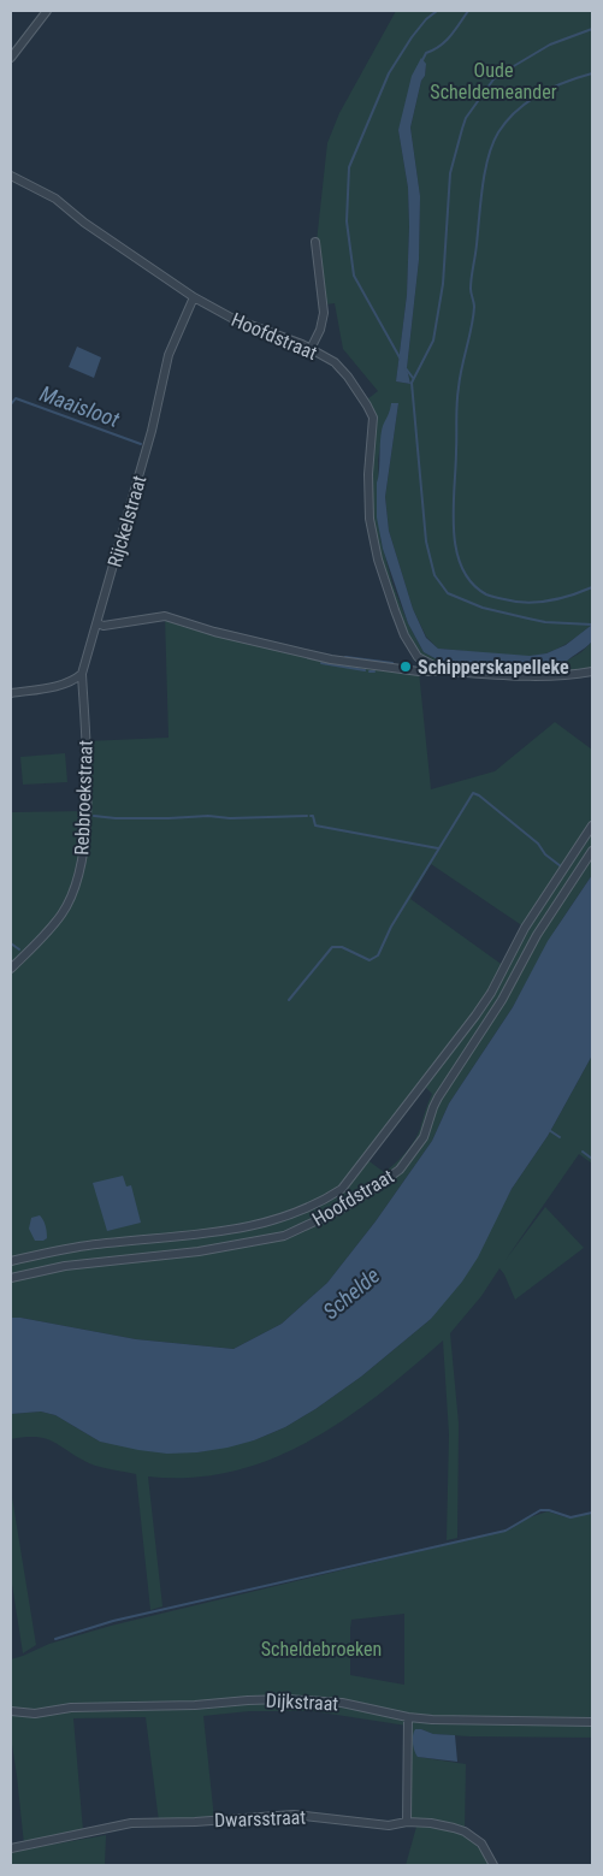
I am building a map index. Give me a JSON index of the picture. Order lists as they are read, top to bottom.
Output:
{
  "streets": {
    "street": [
      "Hoofdstraat",
      "Rijckelstraat",
      "Rebbroekstraat",
      "Dijkstraat",
      "Dwarsstraat"
    ]
  },
  "crossings": [
    ["Hoofdstraat", "Rijckelstraat"],
    ["Rijckelstraat", "Rebbroekstraat"]
  ],
  "water": ["Maaisloot", "Schelde"],
  "parks": ["Oude Scheldemeander", "Scheldebroeken"],
  "places": ["Schipperskapelleke"]
}
